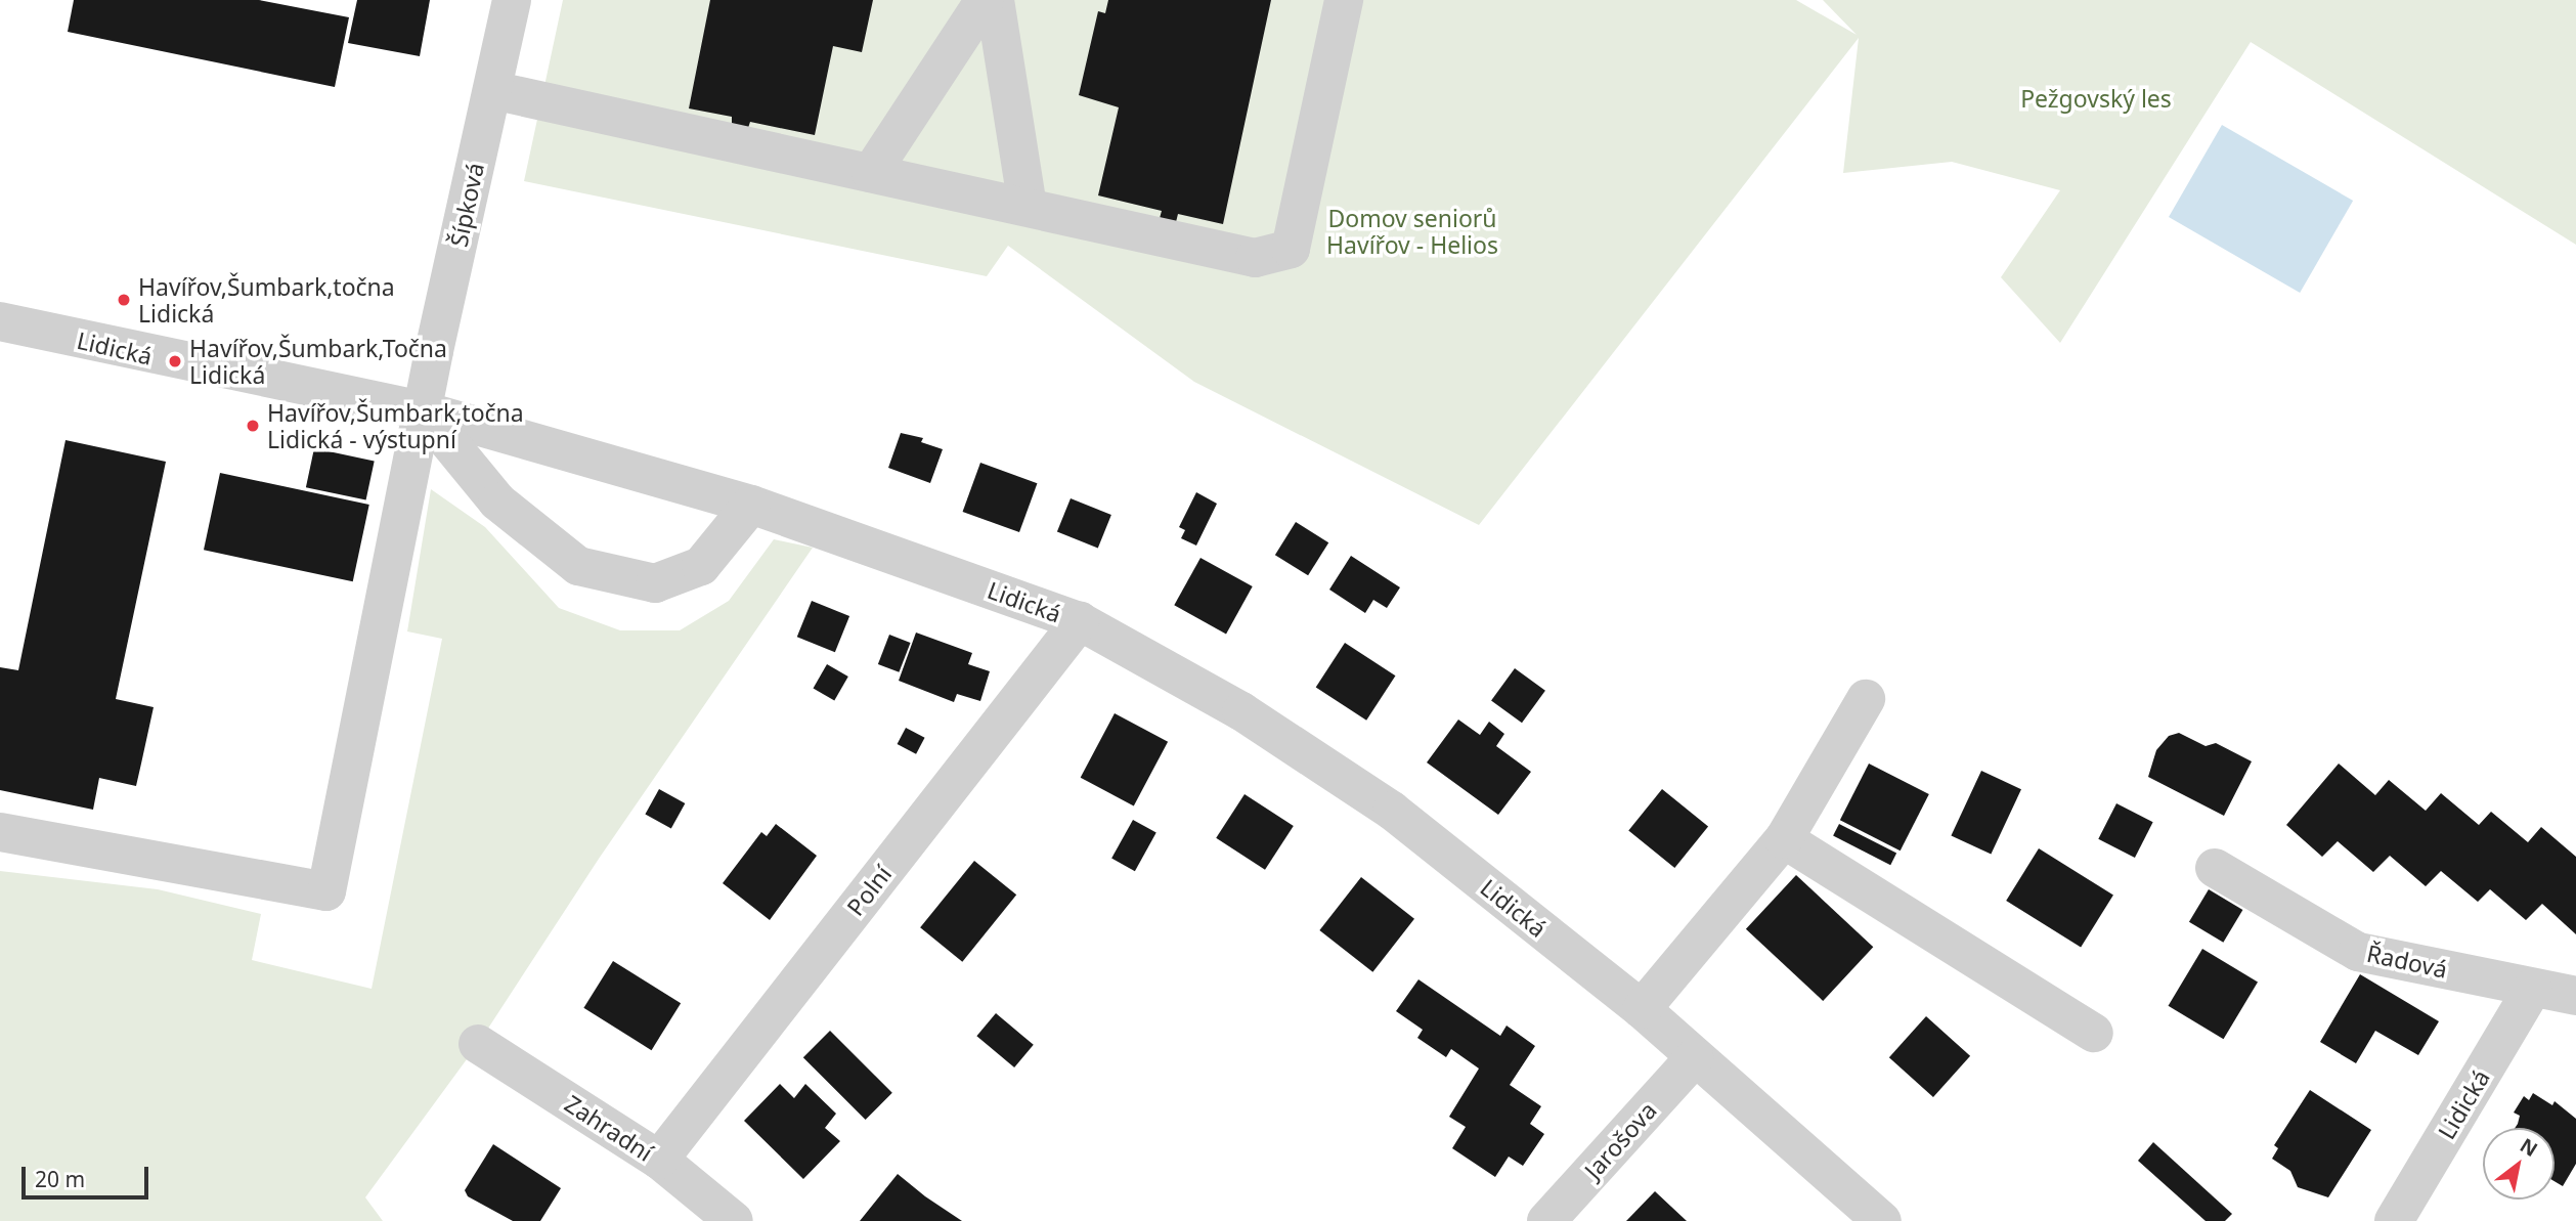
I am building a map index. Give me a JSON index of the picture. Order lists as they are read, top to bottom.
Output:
{
  "streets": {
    "street": [
      "Šípková",
      "Lidická",
      "Polní",
      "Řadová",
      "Zahradní",
      "Jarošova"
    ]
  },
  "crossings": [
    ["Šípková", "Lidická"],
    ["Lidická", "Polní"],
    ["Lidická", "Řadová"],
    ["Lidická", "Jarošova"],
    ["Polní", "Zahradní"]
  ],
  "parks": ["Pežgovský les", "Domov seniorů Havířov - Helios"],
  "places": ["Havířov,Šumbark,točna Lidická", "Havířov,Šumbark,Točna Lidická", "Havířov,Šumbark,točna Lidická - výstupní"],
  "scale_bar": "20 m",
  "north": "top right"
}
